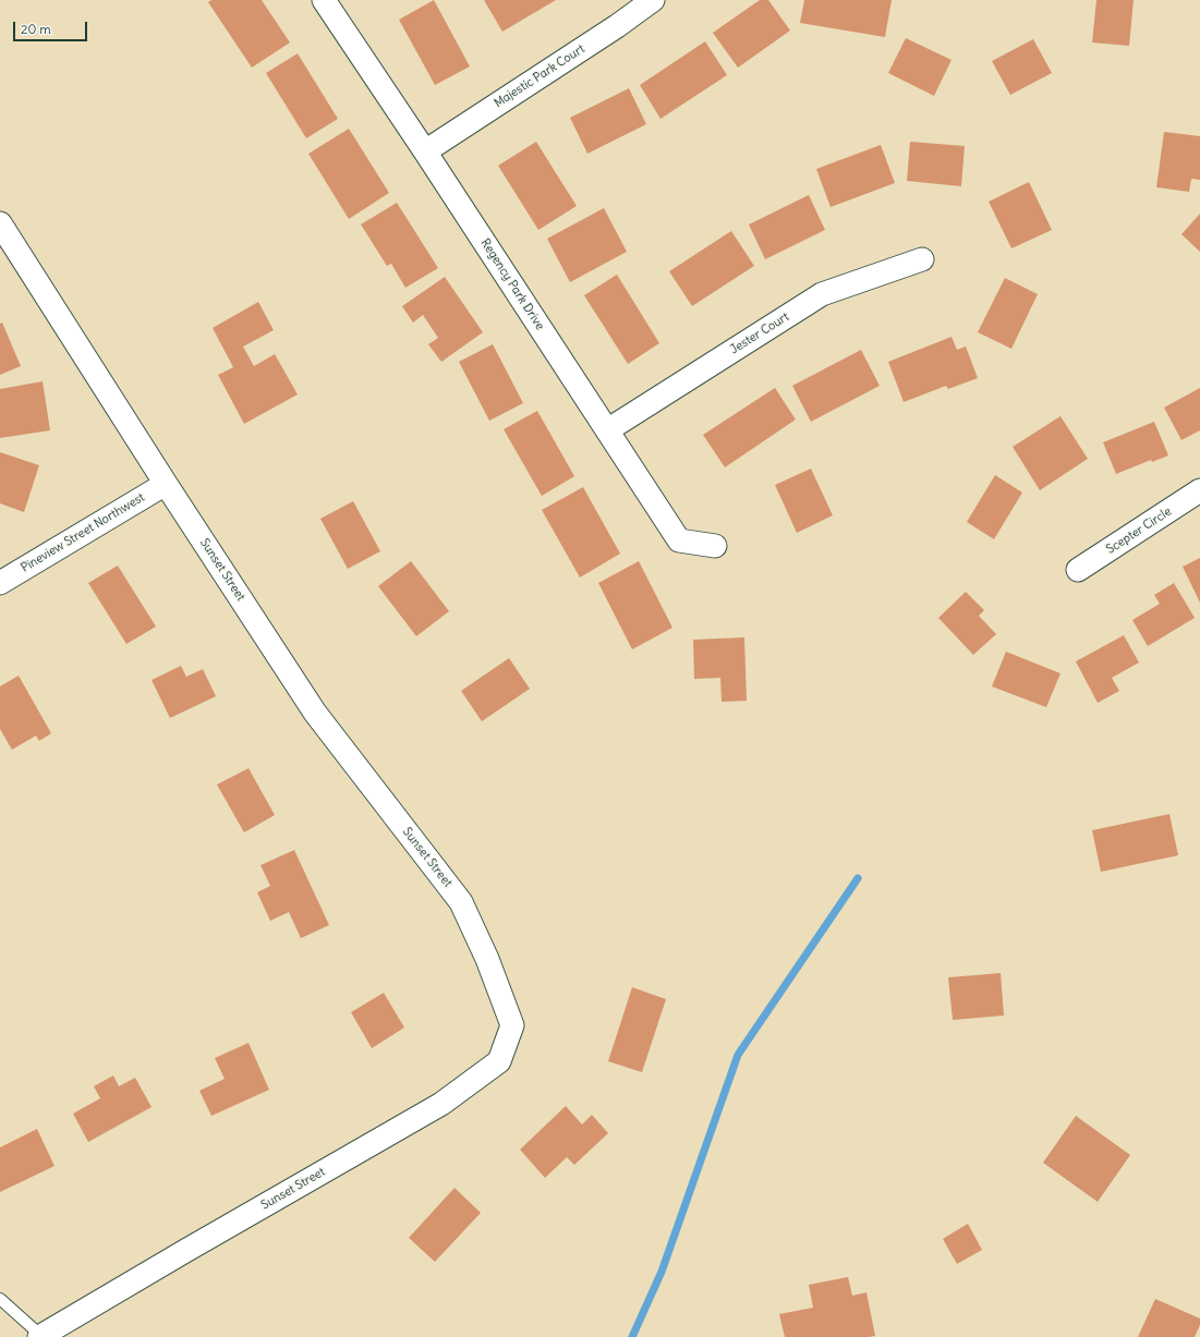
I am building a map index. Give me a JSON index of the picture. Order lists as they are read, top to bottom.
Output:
{
  "streets": {
    "street": [
      "Majestic Park Court",
      "Regency Park Drive",
      "Jester Court",
      "Scepter Circle",
      "Pineview Street Northwest",
      "Sunset Street"
    ]
  },
  "crossings": [
    ["Majestic Park Court", "Regency Park Drive"],
    ["Regency Park Drive", "Jester Court"],
    ["Pineview Street Northwest", "Sunset Street"]
  ],
  "scale_bar": "20 m"
}
